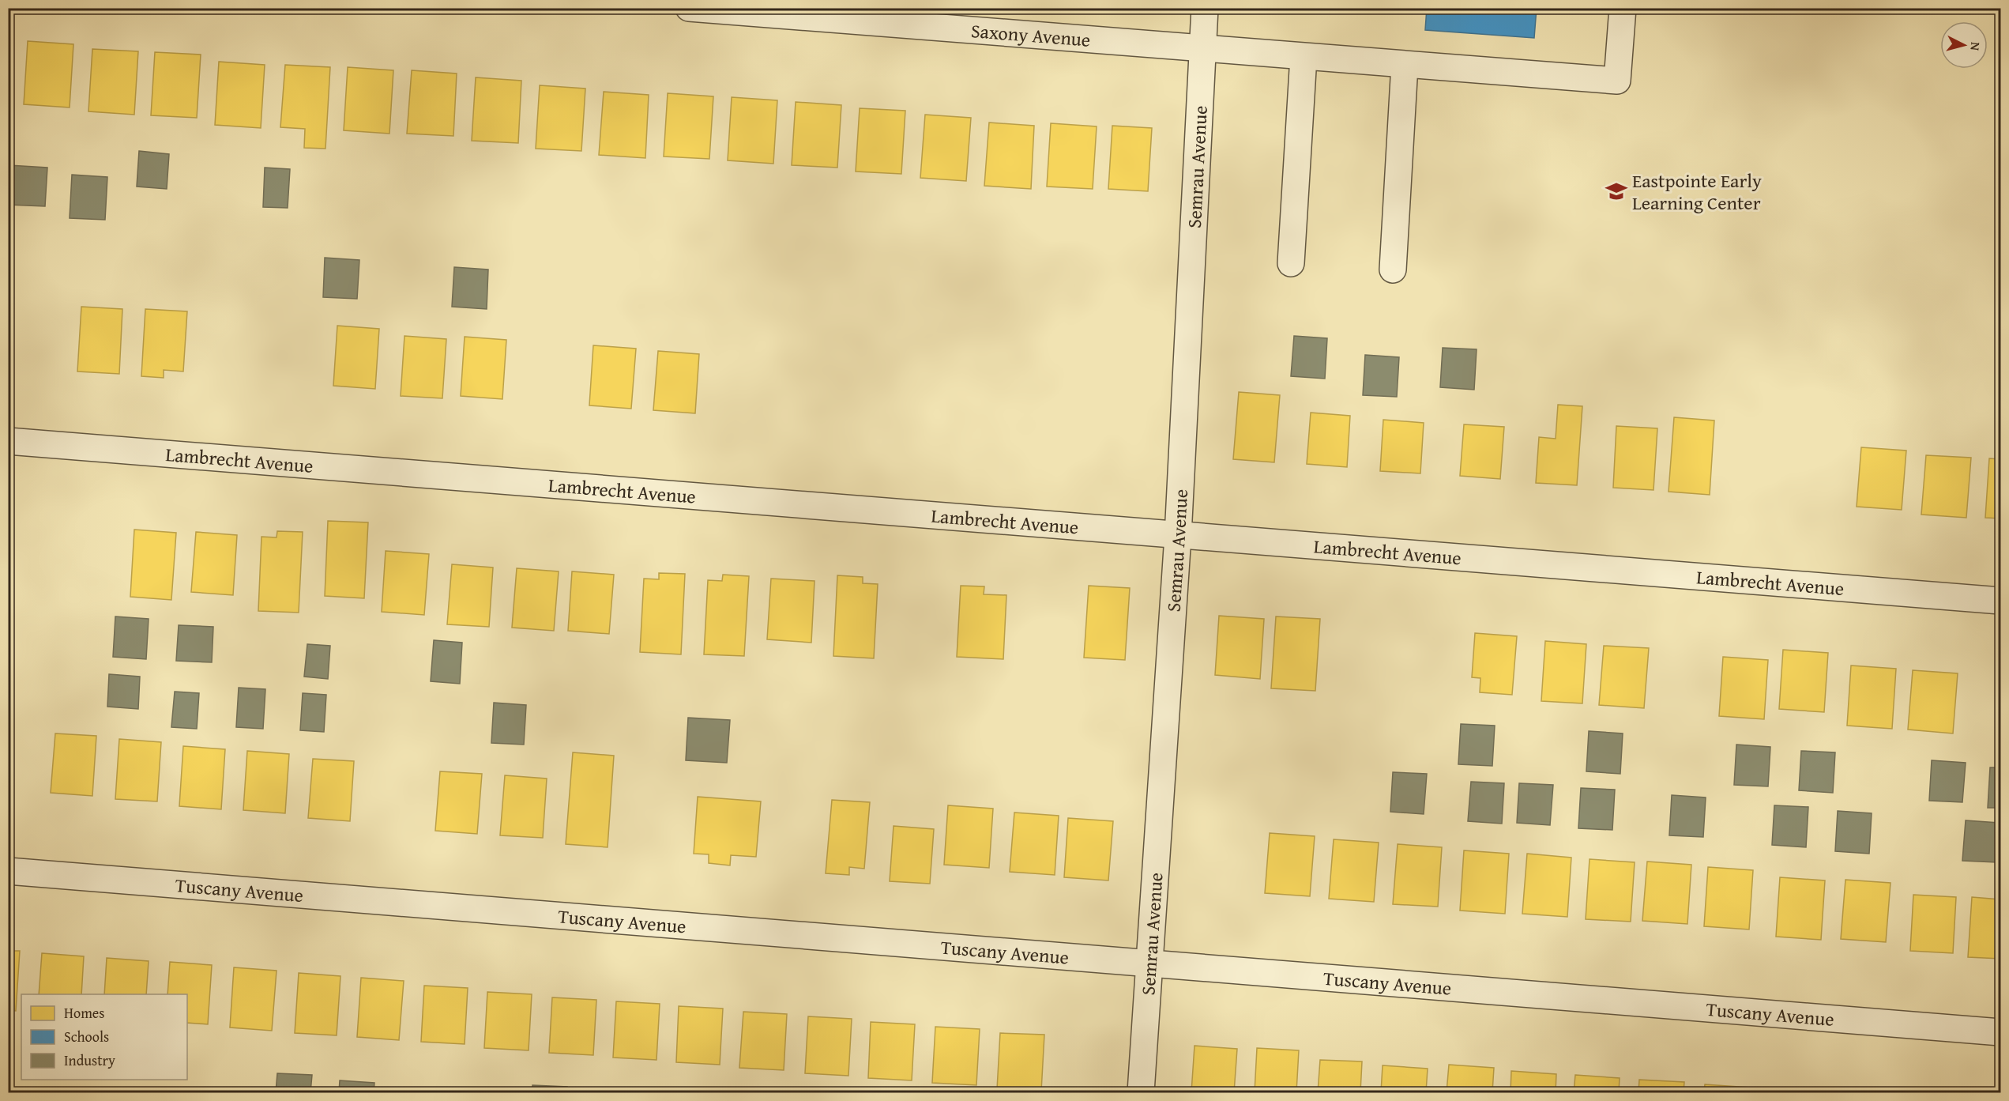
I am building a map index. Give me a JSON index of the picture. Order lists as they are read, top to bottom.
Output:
{
  "streets": {
    "street": [
      "Saxony Avenue",
      "Semrau Avenue",
      "Lambrecht Avenue",
      "Tuscany Avenue"
    ]
  },
  "crossings": [
    ["Saxony Avenue", "Semrau Avenue"],
    ["Semrau Avenue", "Lambrecht Avenue"],
    ["Semrau Avenue", "Tuscany Avenue"]
  ],
  "places": {
    "school or university": ["Eastpointe Early Learning Center"]
  },
  "legend": ["Homes", "Schools", "Industry"],
  "north": "right"
}
